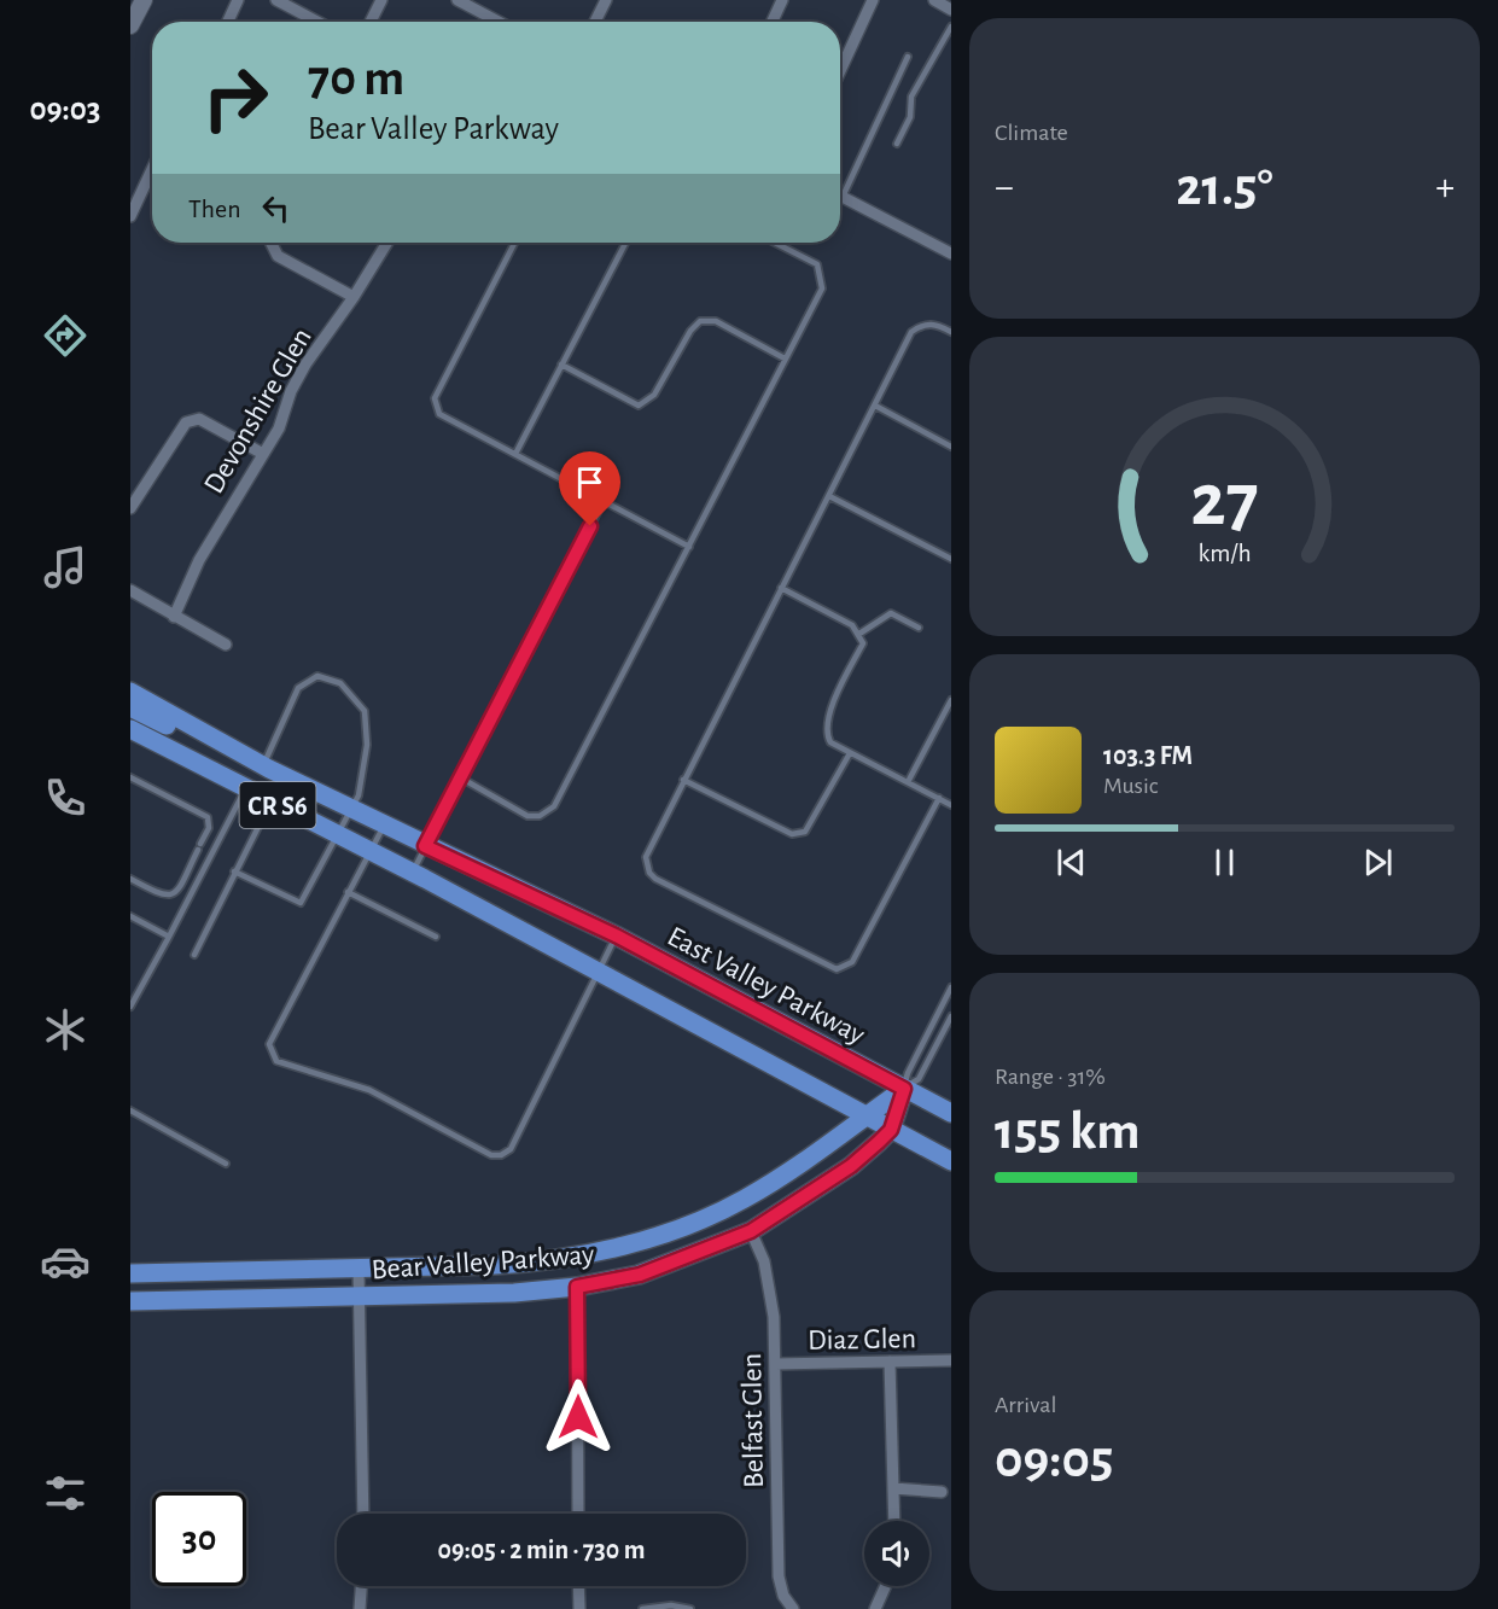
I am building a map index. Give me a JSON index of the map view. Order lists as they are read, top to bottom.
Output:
{
  "streets": {
    "main road": ["CR S6", "East Valley Parkway", "Bear Valley Parkway"],
    "street": ["Devonshire Glen", "Diaz Glen", "Belfast Glen"]
  },
  "crossings": [
    ["CR S6", "Bear Valley Parkway"],
    ["East Valley Parkway", "Bear Valley Parkway"],
    ["Bear Valley Parkway", "Belfast Glen"],
    ["Diaz Glen", "Belfast Glen"]
  ],
  "page": {
    "tabs": "09:03",
    "tile": [
      "Climate",
      ["Range · 31%", "155 km"],
      ["Arrival", "09:05"]
    ],
    "turn": ["70 m", "Bear Valley Parkway"],
    "heat": ["−", "21.5°", "+"],
    "then": "Then",
    "song": ["103.3 FM", "Music"],
    "limit": "30",
    "trip": "09:05 · 2 min · 730 m",
    "gauge": ["27", "km/h"]
  }
}
